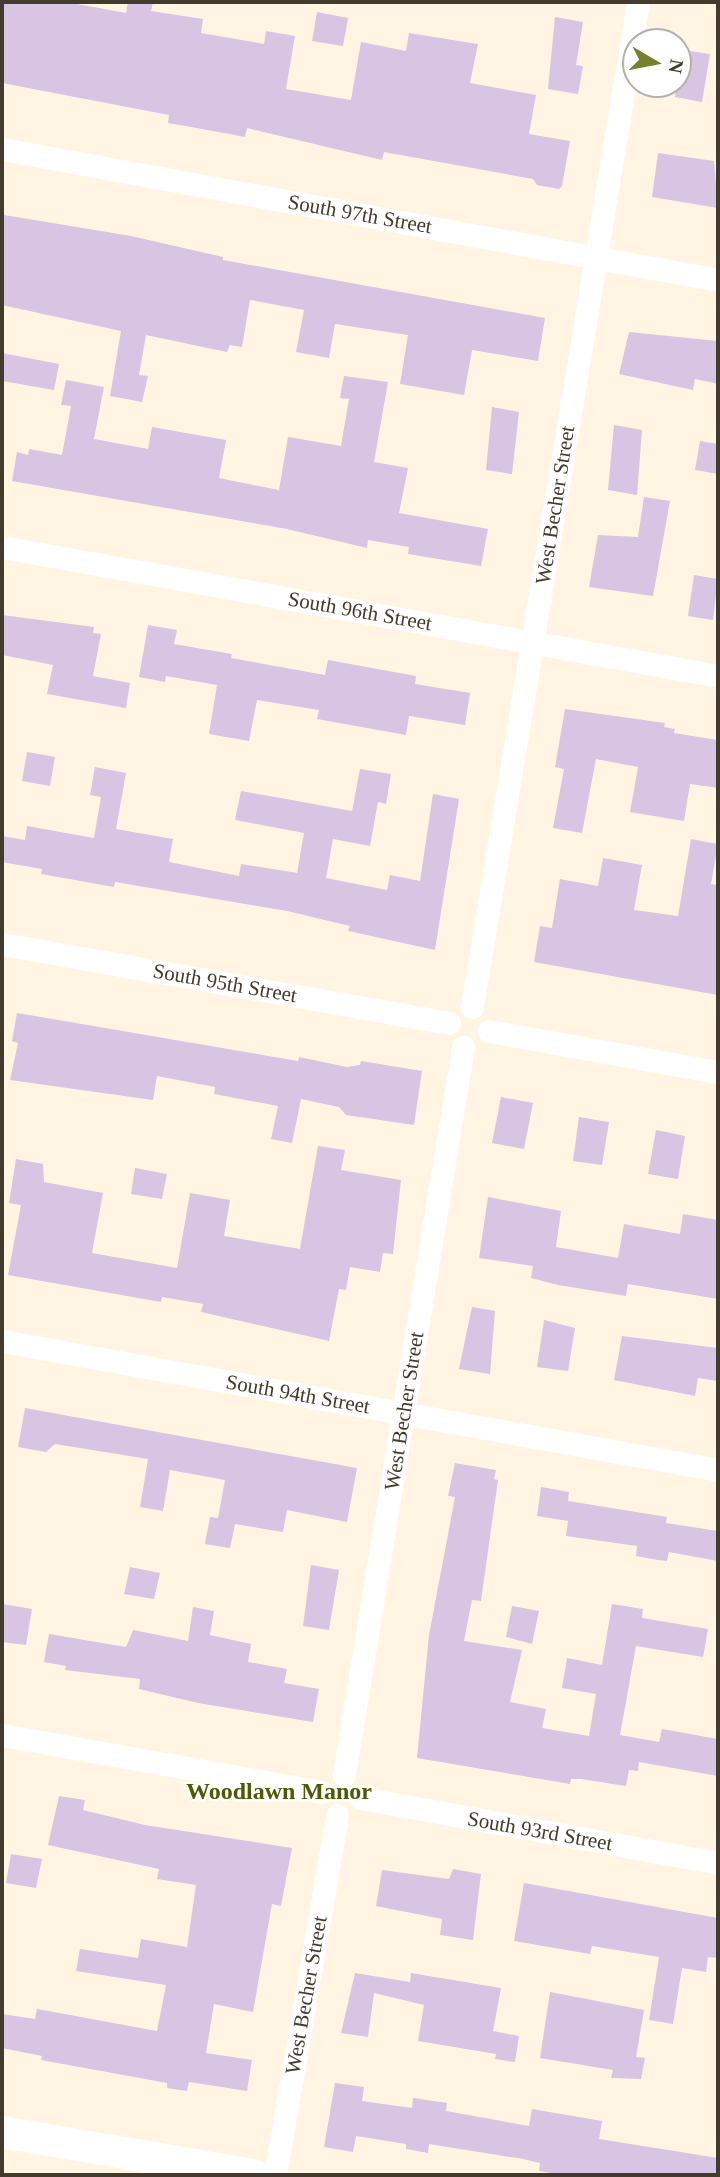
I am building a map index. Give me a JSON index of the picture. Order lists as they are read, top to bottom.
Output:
{
  "streets": {
    "street": [
      "South 97th Street",
      "West Becher Street",
      "South 96th Street",
      "South 95th Street",
      "South 94th Street",
      "South 93rd Street"
    ]
  },
  "crossings": [
    ["South 97th Street", "West Becher Street"],
    ["West Becher Street", "South 96th Street"],
    ["West Becher Street", "South 95th Street"],
    ["West Becher Street", "South 94th Street"],
    ["West Becher Street", "South 93rd Street"]
  ],
  "districts": ["Woodlawn Manor"],
  "north": "right"
}
